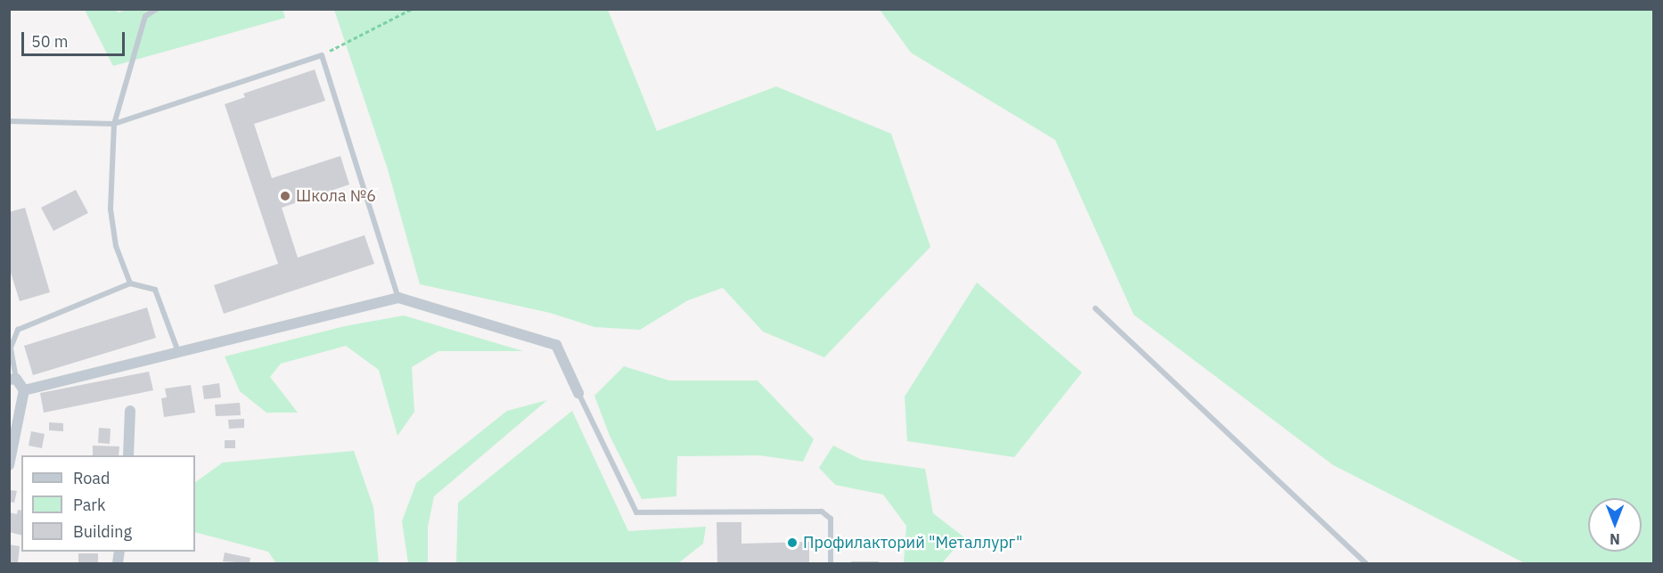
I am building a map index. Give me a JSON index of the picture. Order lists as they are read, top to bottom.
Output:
{
  "places": ["Школа №6", "Профилакторий \"Металлург\""],
  "legend": ["Road", "Park", "Building"],
  "scale_bar": "50 m",
  "north": "bottom"
}
